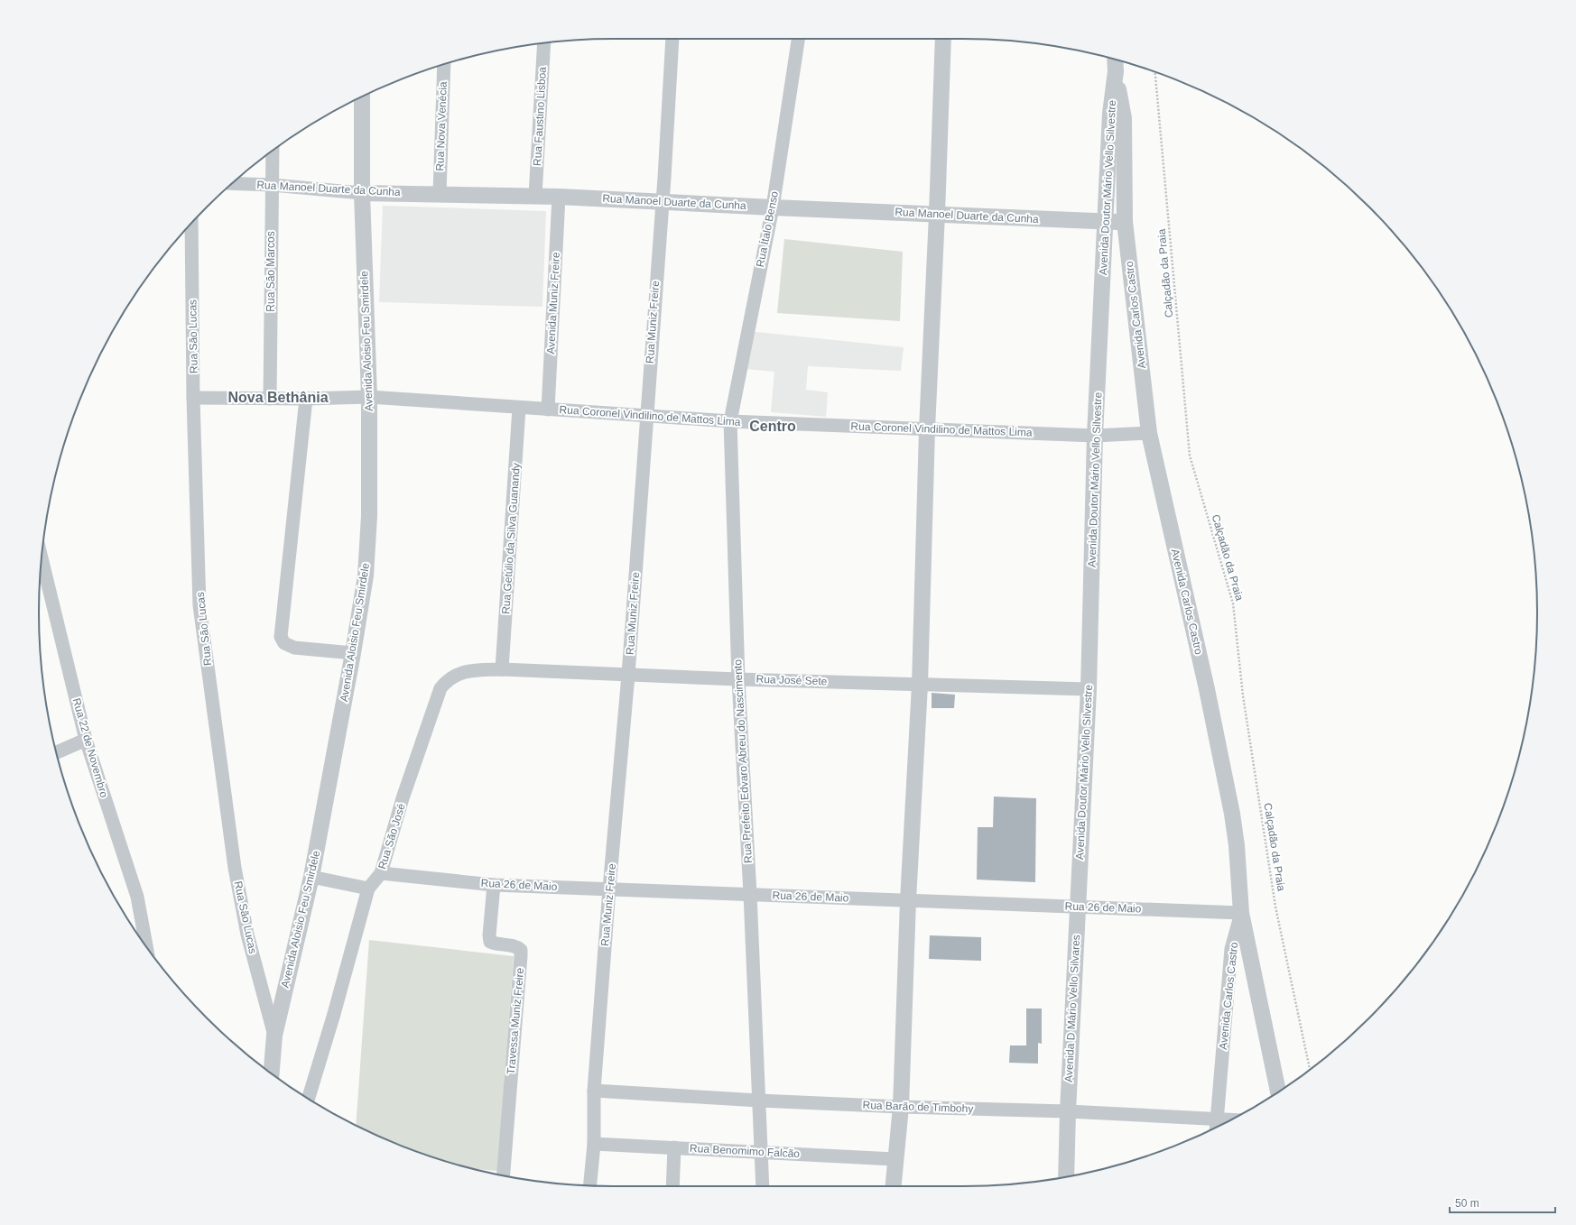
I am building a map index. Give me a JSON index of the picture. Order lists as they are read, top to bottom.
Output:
{
  "streets": {
    "street": [
      "Rua Faustino Lisboa",
      "Rua Nova Venécia",
      "Avenida Doutor Mário Vello Silvestre",
      "Rua Manoel Duarte da Cunha",
      "Rua Ítalo Benso",
      "Rua São Marcos",
      "Avenida Muniz Freire",
      "Avenida Carlos Castro",
      "Rua Muniz Freire",
      "Rua São Lucas",
      "Avenida Aloisio Feu Smirdele",
      "Rua Coronel Vindilino de Mattos Lima",
      "Rua Getúlio da Silva Guanandy",
      "Rua José Sete",
      "Rua 22 de Novembro",
      "Rua Prefeito Edvaro Abreu do Nascimento",
      "Rua São José",
      "Rua 26 de Maio",
      "Avenida D Mário Vello Silvares",
      "Travessa Muniz Freire",
      "Rua Barão de Timbohy",
      "Rua Benomimo Falcão"
    ],
    "path": ["Calçadão da Praia"]
  },
  "crossings": [
    ["Rua Faustino Lisboa", "Rua Manoel Duarte da Cunha"],
    ["Rua Nova Venécia", "Rua Manoel Duarte da Cunha"],
    ["Avenida Doutor Mário Vello Silvestre", "Rua Manoel Duarte da Cunha"],
    ["Avenida Doutor Mário Vello Silvestre", "Avenida Carlos Castro"],
    ["Avenida Doutor Mário Vello Silvestre", "Rua Coronel Vindilino de Mattos Lima"],
    ["Avenida Doutor Mário Vello Silvestre", "Rua José Sete"],
    ["Avenida Doutor Mário Vello Silvestre", "Rua 26 de Maio"],
    ["Avenida Doutor Mário Vello Silvestre", "Avenida D Mário Vello Silvares"],
    ["Rua Manoel Duarte da Cunha", "Rua Ítalo Benso"],
    ["Rua Manoel Duarte da Cunha", "Rua São Marcos"],
    ["Rua Manoel Duarte da Cunha", "Avenida Muniz Freire"],
    ["Rua Manoel Duarte da Cunha", "Avenida Carlos Castro"],
    ["Rua Manoel Duarte da Cunha", "Rua Muniz Freire"],
    ["Rua Manoel Duarte da Cunha", "Avenida Aloisio Feu Smirdele"],
    ["Rua Ítalo Benso", "Rua Coronel Vindilino de Mattos Lima"],
    ["Rua Ítalo Benso", "Rua Prefeito Edvaro Abreu do Nascimento"],
    ["Rua São Marcos", "Rua Coronel Vindilino de Mattos Lima"],
    ["Avenida Muniz Freire", "Rua Coronel Vindilino de Mattos Lima"],
    ["Avenida Carlos Castro", "Rua Coronel Vindilino de Mattos Lima"],
    ["Avenida Carlos Castro", "Rua 26 de Maio"],
    ["Avenida Carlos Castro", "Rua Barão de Timbohy"],
    ["Rua Muniz Freire", "Rua Coronel Vindilino de Mattos Lima"],
    ["Rua Muniz Freire", "Rua José Sete"],
    ["Rua Muniz Freire", "Rua 26 de Maio"],
    ["Rua Muniz Freire", "Rua Barão de Timbohy"],
    ["Rua Muniz Freire", "Rua Benomimo Falcão"],
    ["Rua São Lucas", "Avenida Aloisio Feu Smirdele"],
    ["Rua São Lucas", "Rua Coronel Vindilino de Mattos Lima"],
    ["Avenida Aloisio Feu Smirdele", "Rua Coronel Vindilino de Mattos Lima"],
    ["Rua Coronel Vindilino de Mattos Lima", "Rua Getúlio da Silva Guanandy"],
    ["Rua Coronel Vindilino de Mattos Lima", "Rua Prefeito Edvaro Abreu do Nascimento"],
    ["Rua Getúlio da Silva Guanandy", "Rua José Sete"],
    ["Rua José Sete", "Rua Prefeito Edvaro Abreu do Nascimento"],
    ["Rua José Sete", "Rua São José"],
    ["Rua Prefeito Edvaro Abreu do Nascimento", "Rua 26 de Maio"],
    ["Rua Prefeito Edvaro Abreu do Nascimento", "Rua Barão de Timbohy"],
    ["Rua Prefeito Edvaro Abreu do Nascimento", "Rua Benomimo Falcão"],
    ["Rua São José", "Rua 26 de Maio"],
    ["Rua 26 de Maio", "Avenida D Mário Vello Silvares"],
    ["Rua 26 de Maio", "Travessa Muniz Freire"],
    ["Avenida D Mário Vello Silvares", "Rua Barão de Timbohy"]
  ],
  "districts": ["Nova Bethânia", "Centro"],
  "scale_bar": "50 m"
}
